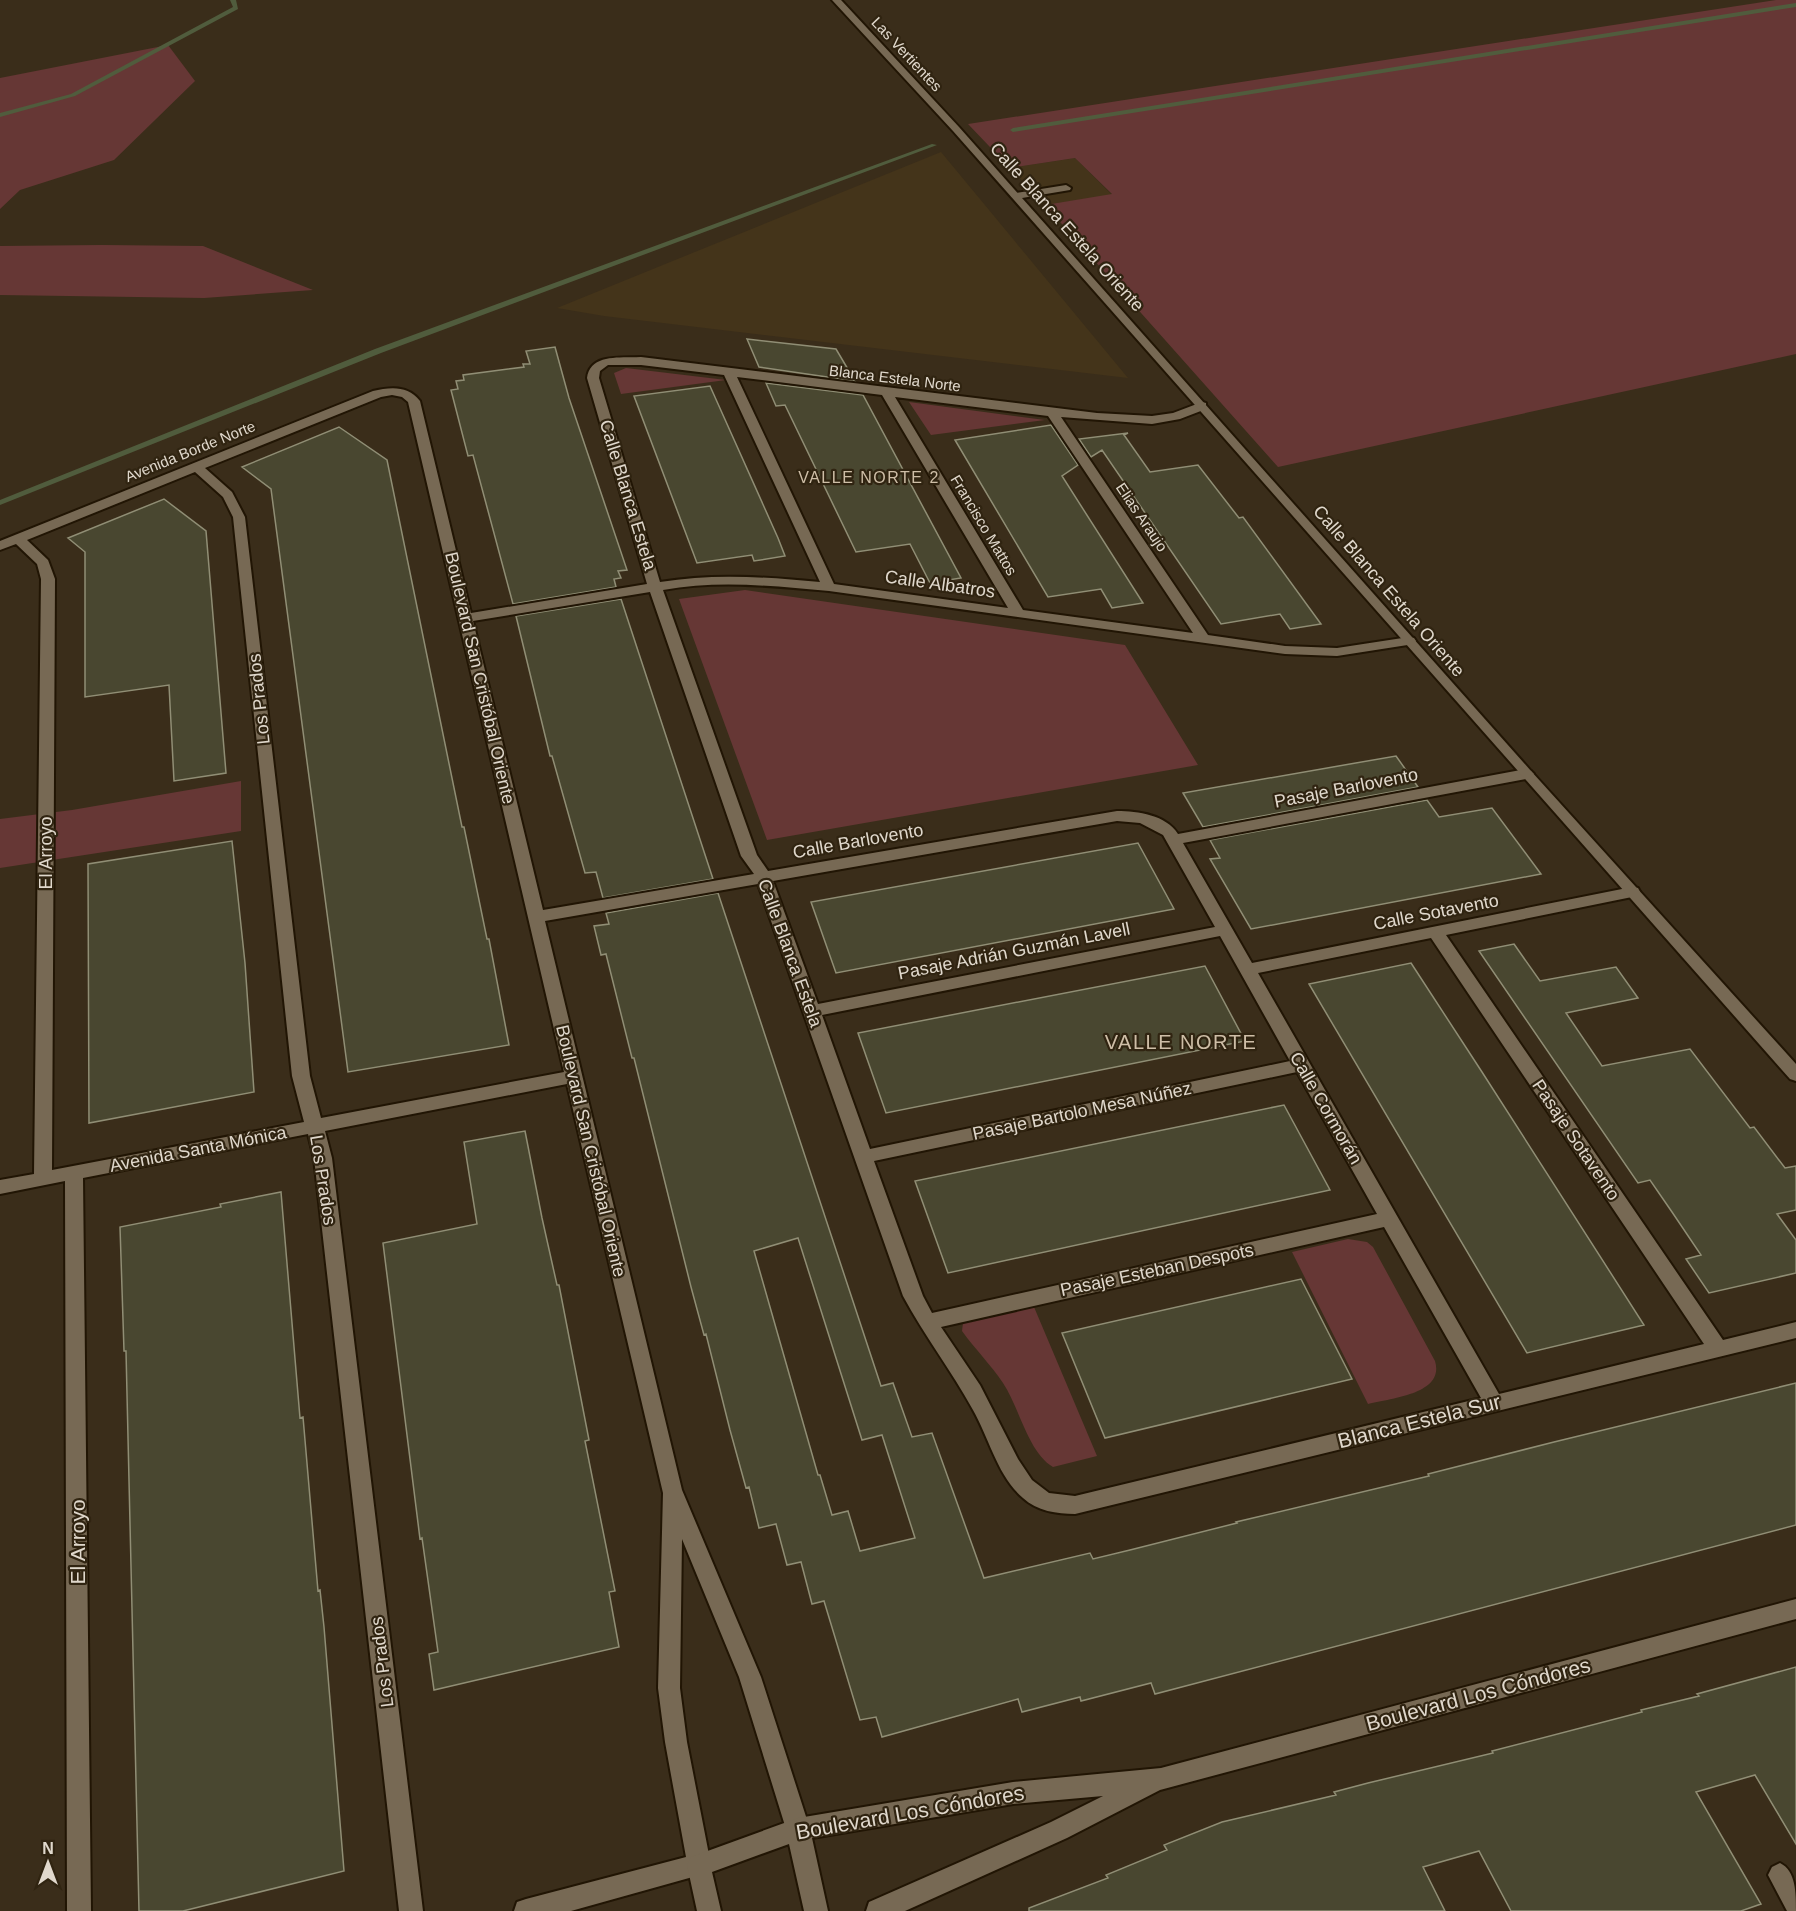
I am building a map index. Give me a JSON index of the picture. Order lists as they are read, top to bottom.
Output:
{
  "streets": {
    "street": [
      "Las Vertientes",
      "Calle Blanca Estela Oriente",
      "Blanca Estela Norte",
      "Avenida Borde Norte",
      "Calle Blanca Estela",
      "Elias Araujo",
      "Francisco Mattos",
      "Calle Albatros",
      "Boulevard San Cristóbal Oriente",
      "Los Prados",
      "Pasaje Barlovento",
      "Calle Barlovento",
      "El Arroyo",
      "Calle Sotavento",
      "Pasaje Adrián Guzmán Lavell",
      "Calle Cormorán",
      "Pasaje Bartolo Mesa Núñez",
      "Pasaje Sotavento",
      "Avenida Santa Mónica",
      "Pasaje Esteban Despots",
      "Blanca Estela Sur",
      "Boulevard Los Cóndores"
    ]
  },
  "crossings": [
    ["Las Vertientes", "Calle Blanca Estela Oriente"],
    ["Calle Blanca Estela Oriente", "Blanca Estela Norte"],
    ["Calle Blanca Estela Oriente", "Calle Albatros"],
    ["Calle Blanca Estela Oriente", "Pasaje Barlovento"],
    ["Calle Blanca Estela Oriente", "Calle Sotavento"],
    ["Blanca Estela Norte", "Calle Blanca Estela"],
    ["Blanca Estela Norte", "Elias Araujo"],
    ["Blanca Estela Norte", "Francisco Mattos"],
    ["Avenida Borde Norte", "Boulevard San Cristóbal Oriente"],
    ["Avenida Borde Norte", "Los Prados"],
    ["Avenida Borde Norte", "El Arroyo"],
    ["Calle Blanca Estela", "Calle Albatros"],
    ["Calle Blanca Estela", "Calle Barlovento"],
    ["Calle Blanca Estela", "Pasaje Adrián Guzmán Lavell"],
    ["Calle Blanca Estela", "Pasaje Bartolo Mesa Núñez"],
    ["Calle Blanca Estela", "Pasaje Esteban Despots"],
    ["Calle Blanca Estela", "Blanca Estela Sur"],
    ["Elias Araujo", "Calle Albatros"],
    ["Francisco Mattos", "Calle Albatros"],
    ["Calle Albatros", "Boulevard San Cristóbal Oriente"],
    ["Boulevard San Cristóbal Oriente", "Calle Barlovento"],
    ["Boulevard San Cristóbal Oriente", "Avenida Santa Mónica"],
    ["Boulevard San Cristóbal Oriente", "Boulevard Los Cóndores"],
    ["Los Prados", "Avenida Santa Mónica"],
    ["Pasaje Barlovento", "Calle Cormorán"],
    ["Calle Barlovento", "Calle Cormorán"],
    ["El Arroyo", "Avenida Santa Mónica"],
    ["Calle Sotavento", "Calle Cormorán"],
    ["Calle Sotavento", "Pasaje Sotavento"],
    ["Pasaje Adrián Guzmán Lavell", "Calle Cormorán"],
    ["Calle Cormorán", "Pasaje Bartolo Mesa Núñez"],
    ["Calle Cormorán", "Pasaje Esteban Despots"],
    ["Calle Cormorán", "Blanca Estela Sur"],
    ["Pasaje Sotavento", "Blanca Estela Sur"]
  ],
  "districts": ["VALLE NORTE 2", "VALLE NORTE"],
  "north": "top"
}
